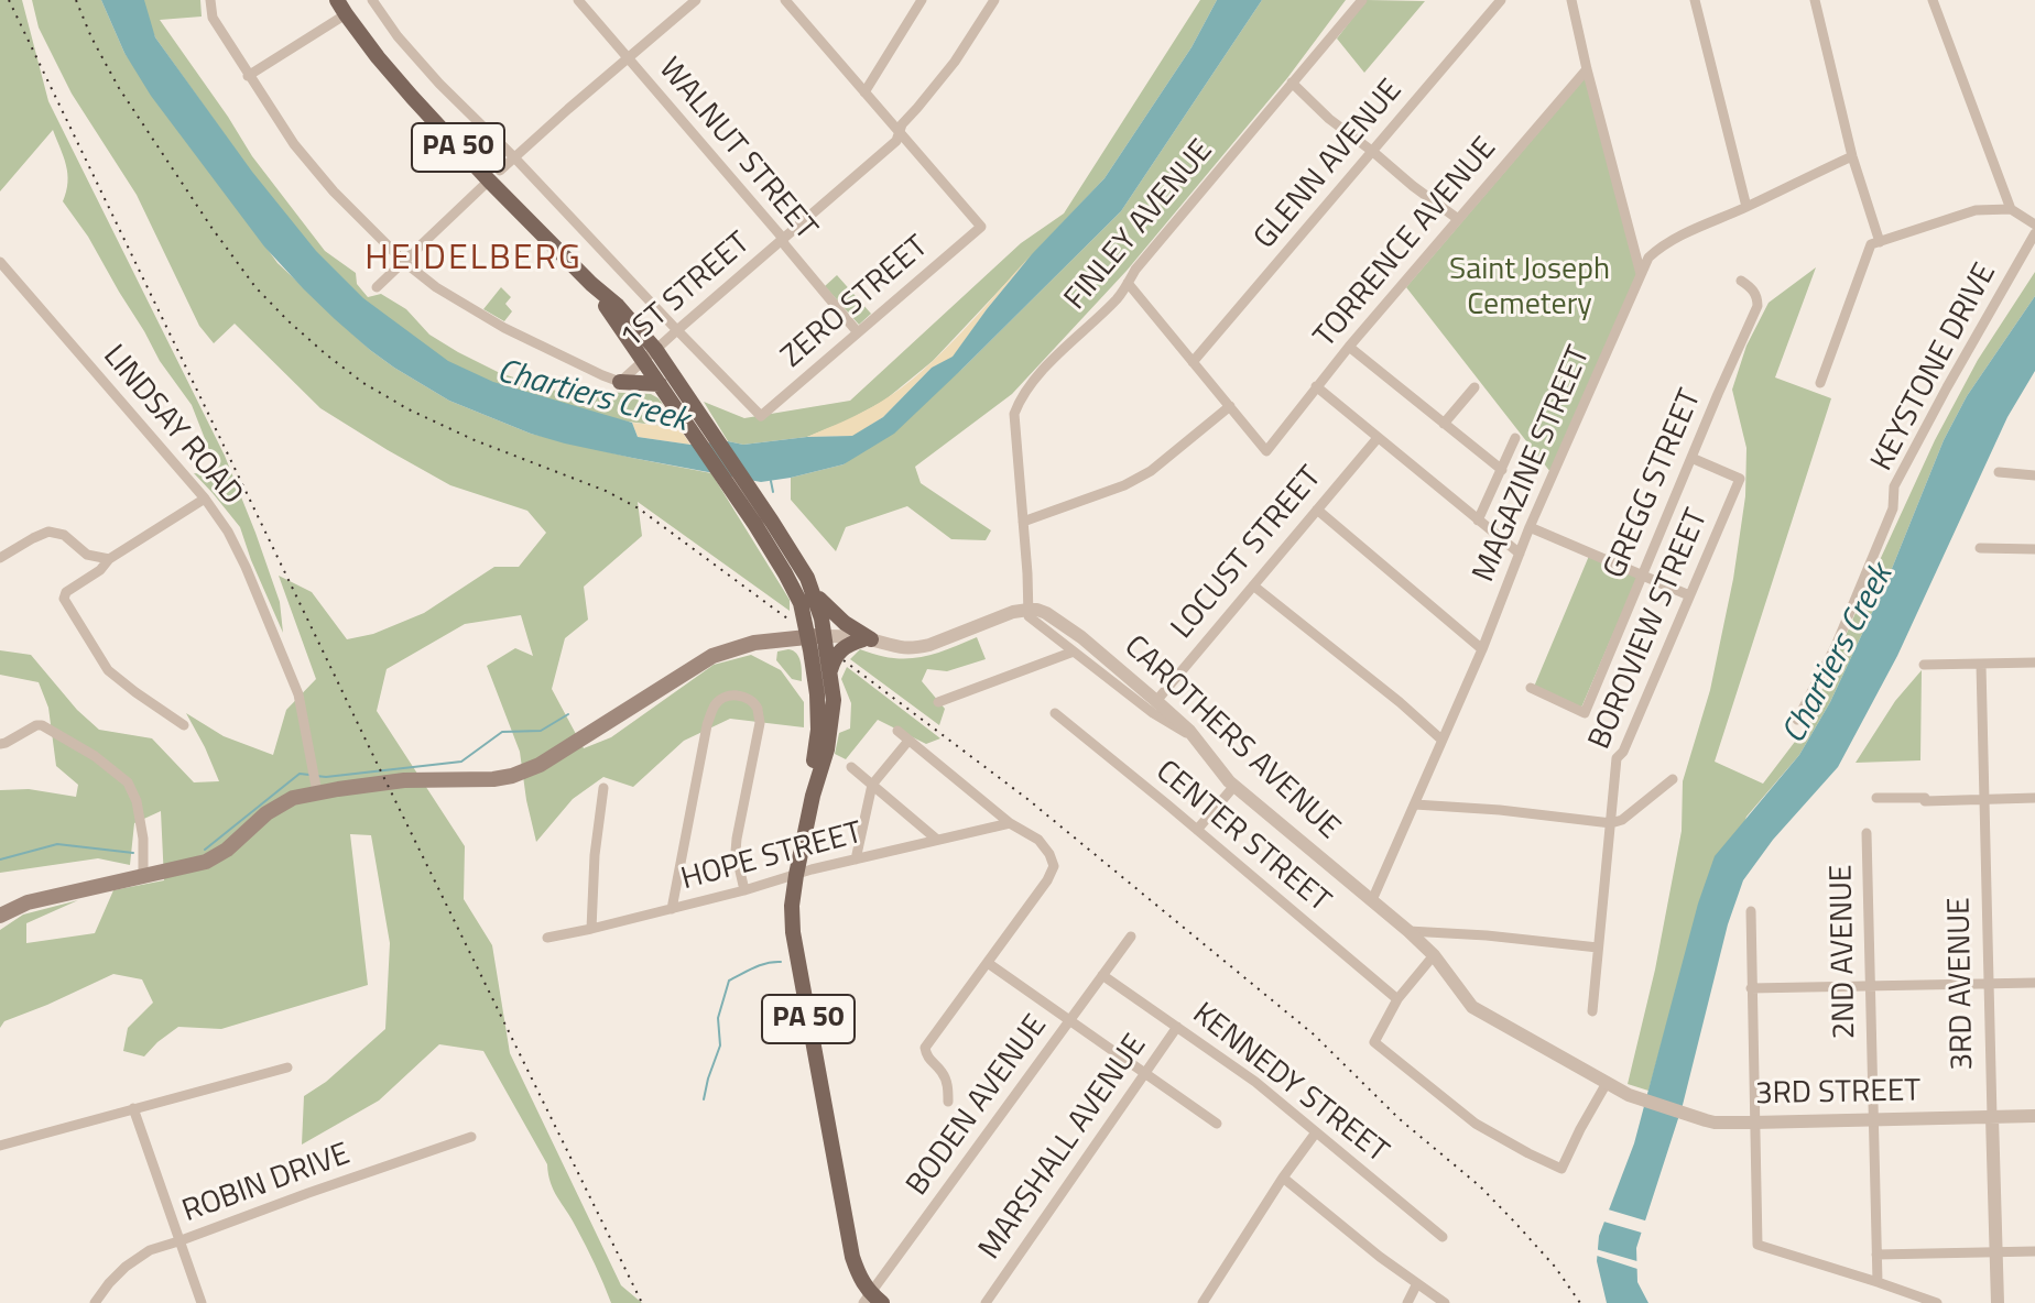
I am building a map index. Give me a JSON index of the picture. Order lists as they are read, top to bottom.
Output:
{
  "streets": {
    "main road": ["PA 50"],
    "street": [
      "WALNUT STREET",
      "GLENN AVENUE",
      "FINLEY AVENUE",
      "TORRENCE AVENUE",
      "1ST STREET",
      "ZERO STREET",
      "KEYSTONE DRIVE",
      "LINDSAY ROAD",
      "MAGAZINE STREET",
      "GREGG STREET",
      "LOCUST STREET",
      "BOROVIEW STREET",
      "CAROTHERS AVENUE",
      "CENTER STREET",
      "HOPE STREET",
      "2ND AVENUE",
      "3RD AVENUE",
      "KENNEDY STREET",
      "3RD STREET",
      "BODEN AVENUE",
      "MARSHALL AVENUE",
      "ROBIN DRIVE"
    ]
  },
  "crossings": [
    ["PA 50", "1ST STREET"],
    ["PA 50", "HOPE STREET"],
    ["PA 50", "BODEN AVENUE"],
    ["WALNUT STREET", "1ST STREET"],
    ["WALNUT STREET", "ZERO STREET"],
    ["FINLEY AVENUE", "CAROTHERS AVENUE"],
    ["1ST STREET", "ZERO STREET"],
    ["MAGAZINE STREET", "CAROTHERS AVENUE"],
    ["GREGG STREET", "BOROVIEW STREET"],
    ["LOCUST STREET", "CAROTHERS AVENUE"],
    ["CAROTHERS AVENUE", "3RD STREET"],
    ["2ND AVENUE", "3RD STREET"],
    ["3RD AVENUE", "3RD STREET"],
    ["KENNEDY STREET", "BODEN AVENUE"],
    ["KENNEDY STREET", "MARSHALL AVENUE"]
  ],
  "districts": ["HEIDELBERG"],
  "water": ["Chartiers Creek"],
  "parks": ["Saint Joseph Cemetery"]
}
